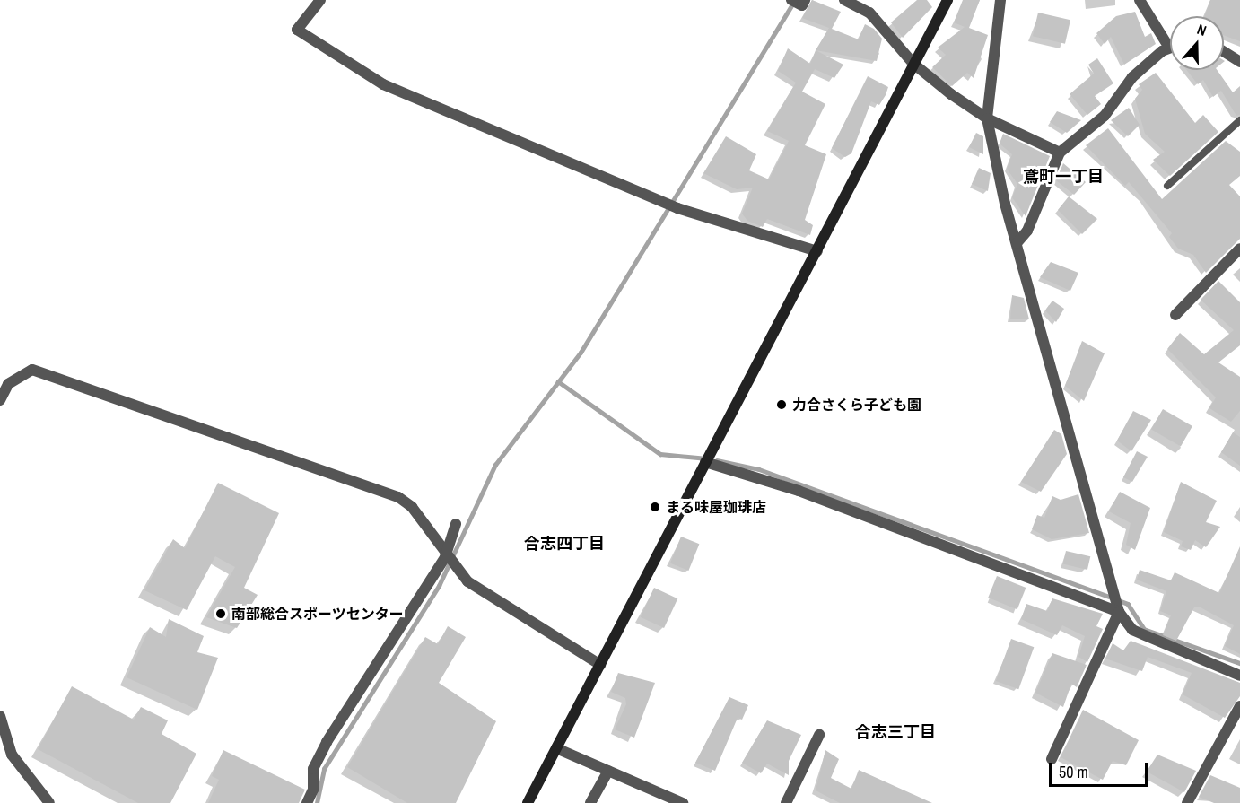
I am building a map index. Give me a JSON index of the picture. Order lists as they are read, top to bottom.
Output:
{
  "districts": ["鳶町一丁目", "合志四丁目", "合志三丁目"],
  "places": ["力合さくら子ども園", "まる味屋珈琲店", "南部総合スポーツセンター"],
  "scale_bar": "50 m",
  "north": "top"
}
